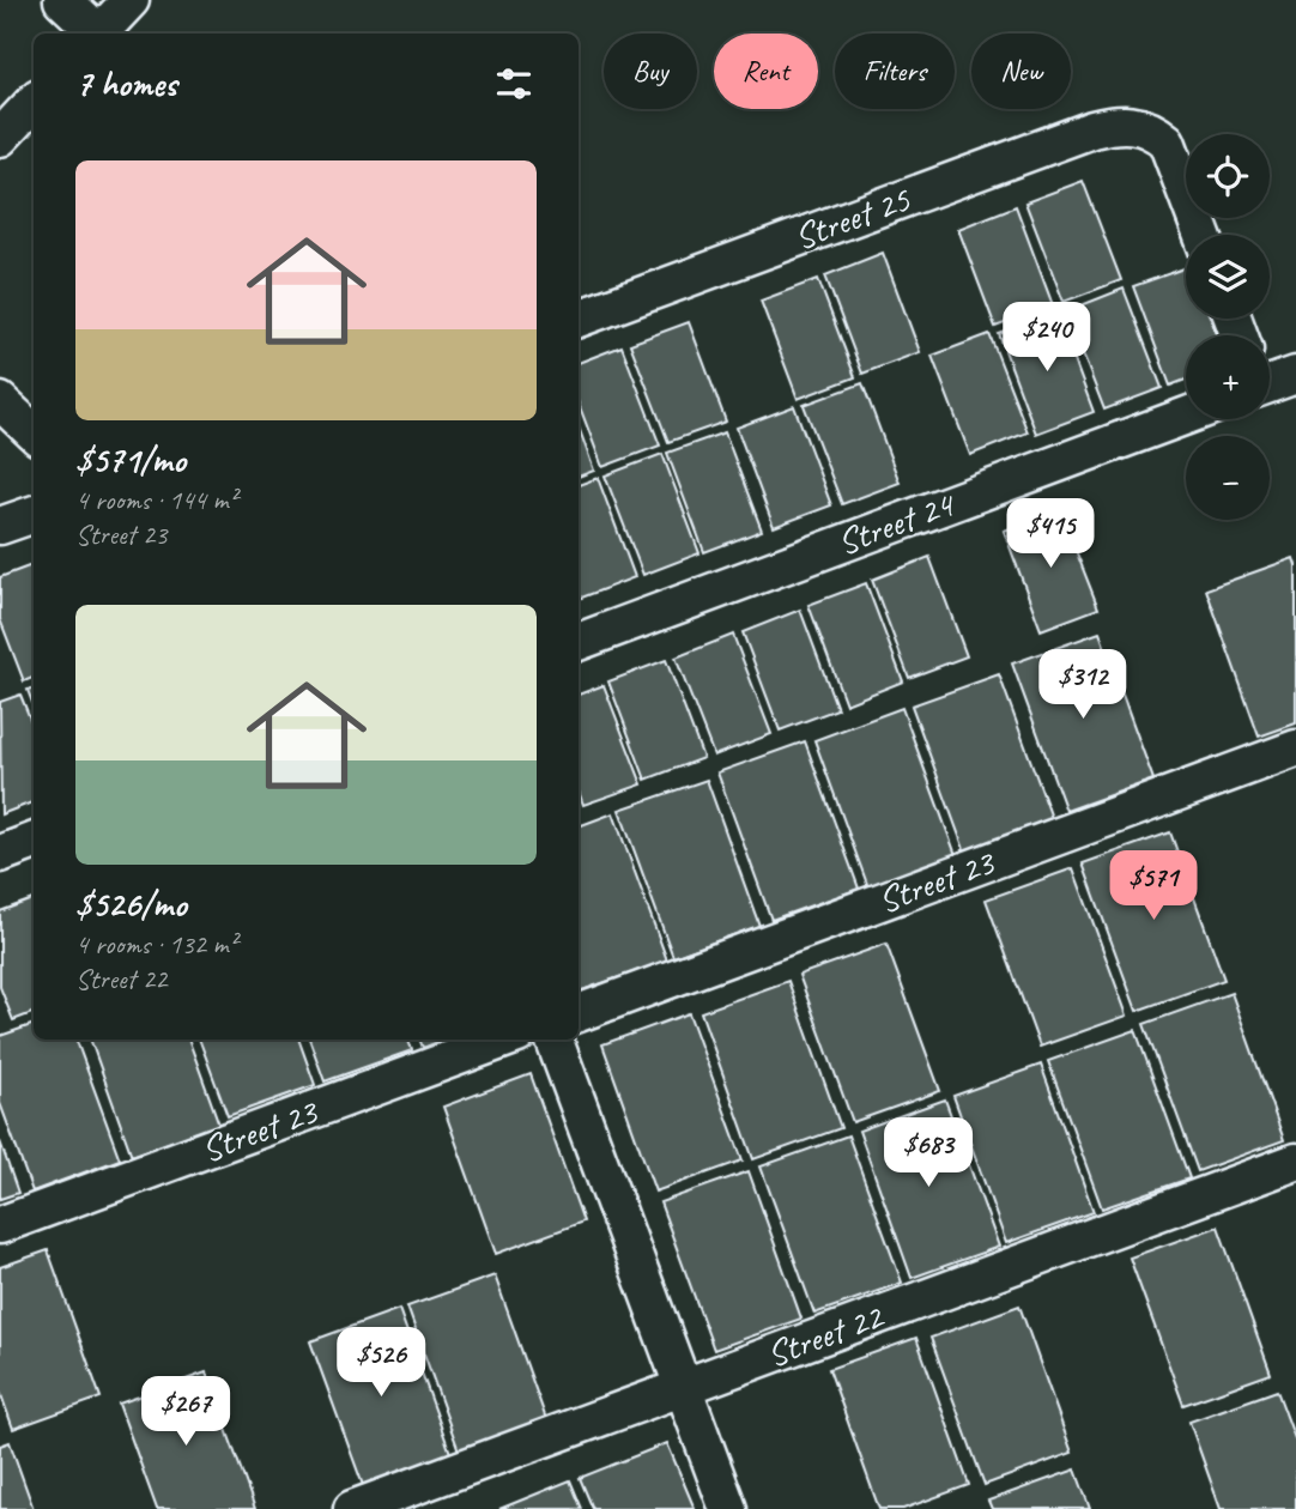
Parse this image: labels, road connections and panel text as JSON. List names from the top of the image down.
{
  "streets": {
    "street": [
      "Street 25",
      "Street 24",
      "Street 23",
      "Street 22"
    ]
  },
  "page": {
    "chip": [
      "Buy",
      "Rent",
      "Filters",
      "New"
    ],
    "heading": "7 homes",
    "map_buttons": ["+", "−"],
    "list": [
      {
        "name": "$571/mo",
        "note": "4 rooms · 144 m² · Street 23"
      },
      {
        "name": "$526/mo",
        "note": "4 rooms · 132 m² · Street 22"
      }
    ],
    "price": [
      "$240",
      "$415",
      "$312",
      "$571",
      "$683",
      "$526",
      "$267"
    ]
  }
}
